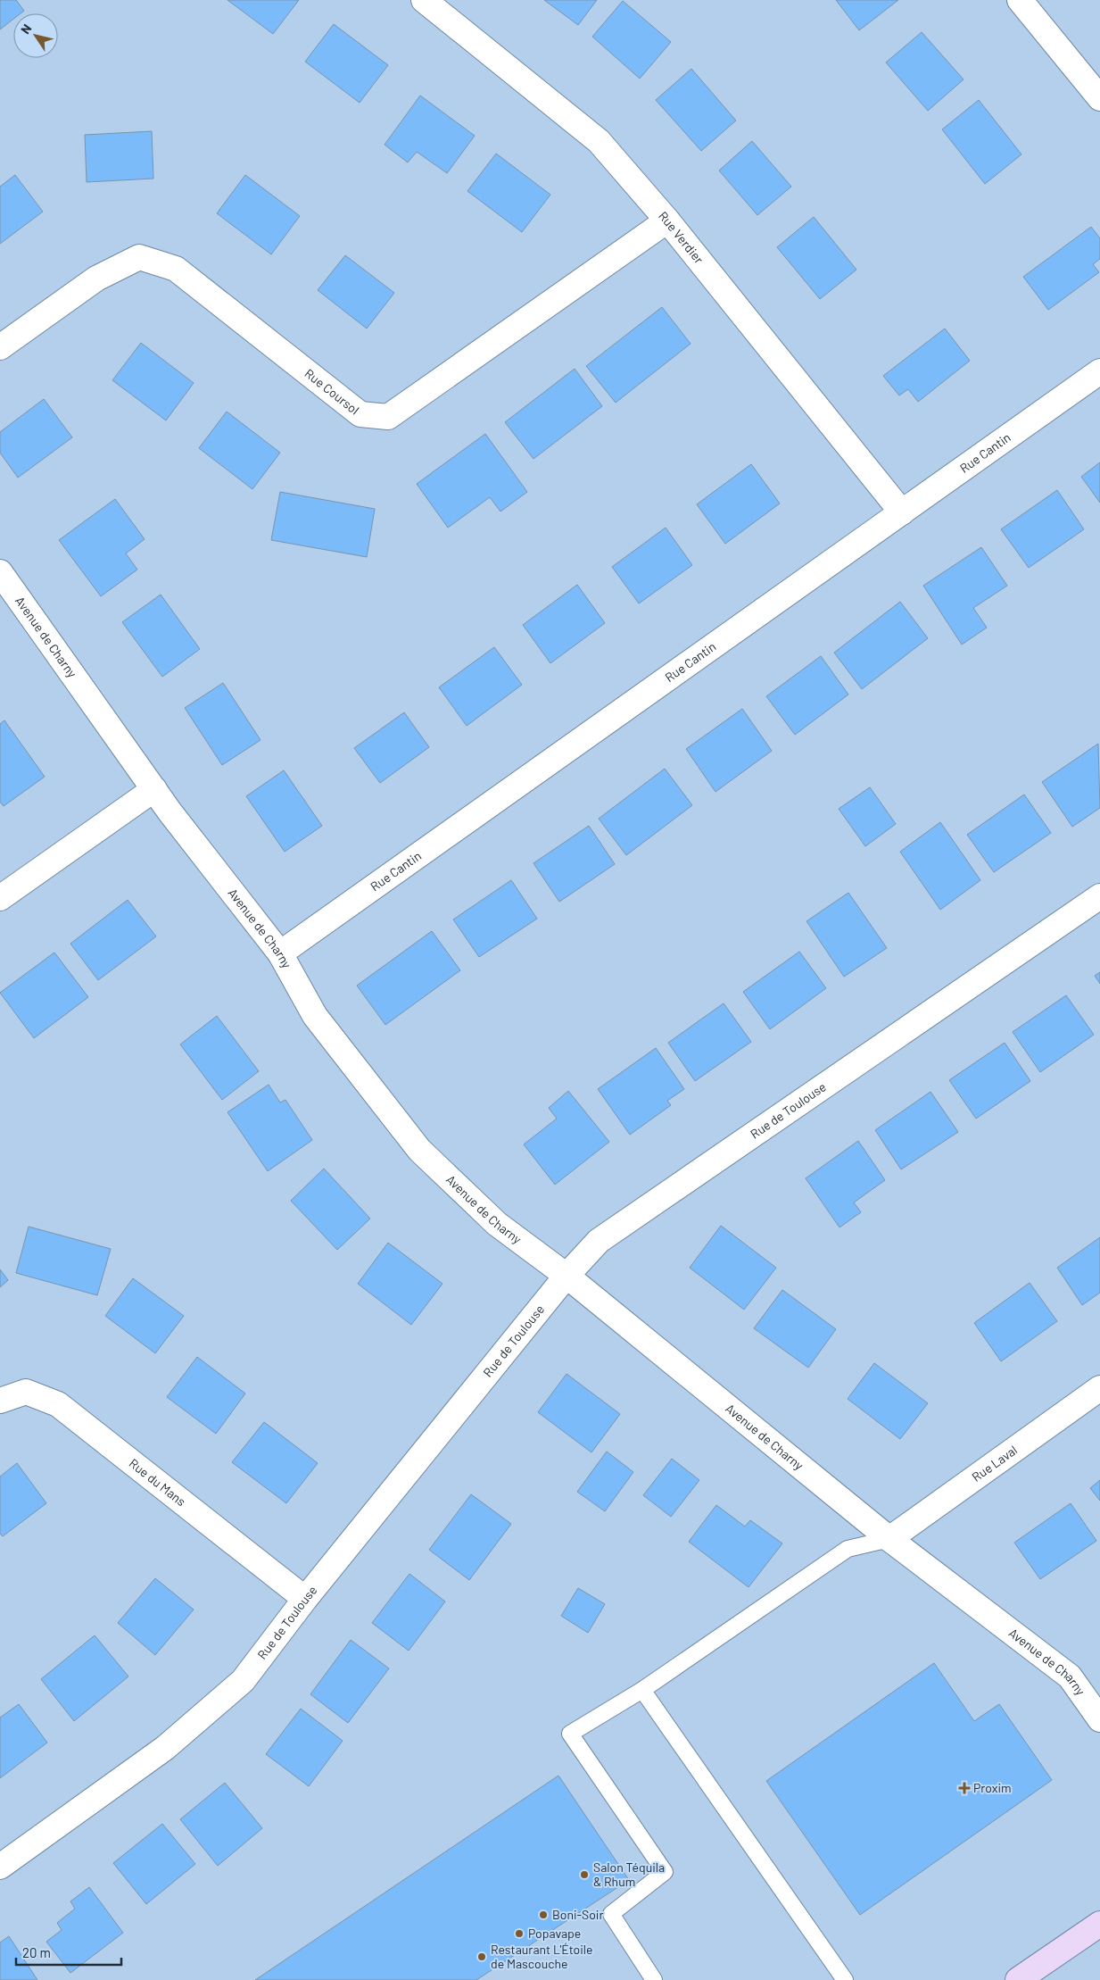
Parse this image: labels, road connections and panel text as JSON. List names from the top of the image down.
{
  "streets": {
    "street": [
      "Rue Verdier",
      "Rue Coursol",
      "Rue Cantin",
      "Avenue de Charny",
      "Rue de Toulouse",
      "Rue Laval",
      "Rue du Mans"
    ]
  },
  "crossings": [
    ["Rue Verdier", "Rue Coursol"],
    ["Rue Verdier", "Rue Cantin"],
    ["Rue Cantin", "Avenue de Charny"],
    ["Avenue de Charny", "Rue de Toulouse"],
    ["Avenue de Charny", "Rue Laval"],
    ["Rue de Toulouse", "Rue du Mans"]
  ],
  "places": {
    "health": ["Proxim"],
    "other": [
      "Salon Téquila & Rhum",
      "Boni-Soir",
      "Popavape",
      "Restaurant L'Étoile de Mascouche"
    ]
  },
  "scale_bar": "20 m",
  "north": "top left"
}
